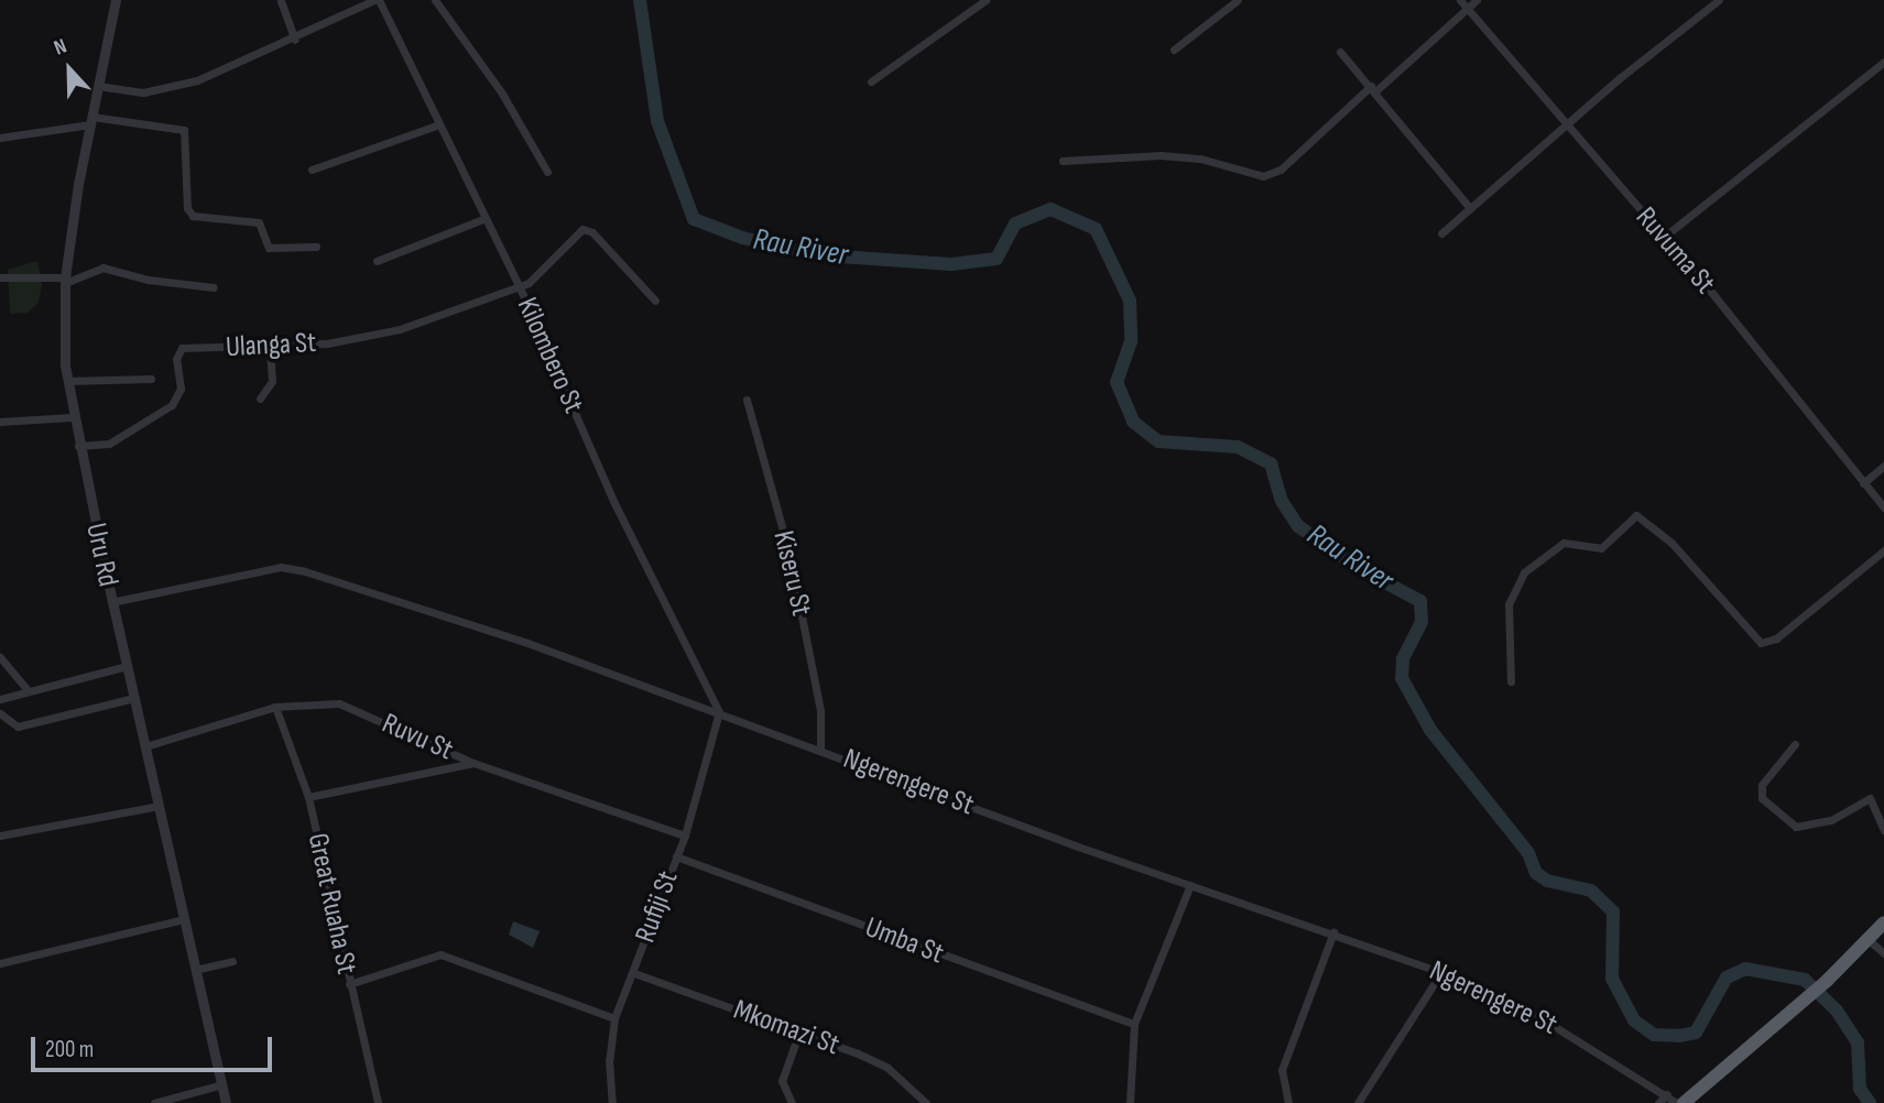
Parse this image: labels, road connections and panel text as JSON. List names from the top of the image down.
{
  "streets": {
    "street": [
      "Ruvuma St",
      "Ulanga St",
      "Kilombero St",
      "Uru Rd",
      "Kiseru St",
      "Ruvu St",
      "Ngerengere St",
      "Great Ruaha St",
      "Rufiji St",
      "Umba St",
      "Mkomazi St"
    ]
  },
  "crossings": [
    ["Ulanga St", "Kilombero St"],
    ["Ulanga St", "Uru Rd"],
    ["Kilombero St", "Ngerengere St"],
    ["Kilombero St", "Rufiji St"],
    ["Uru Rd", "Ruvu St"],
    ["Uru Rd", "Ngerengere St"],
    ["Kiseru St", "Ngerengere St"],
    ["Ruvu St", "Great Ruaha St"],
    ["Ruvu St", "Rufiji St"],
    ["Ngerengere St", "Rufiji St"],
    ["Rufiji St", "Umba St"],
    ["Rufiji St", "Mkomazi St"]
  ],
  "water": ["Rau River"],
  "scale_bar": "200 m",
  "north": "top"
}
